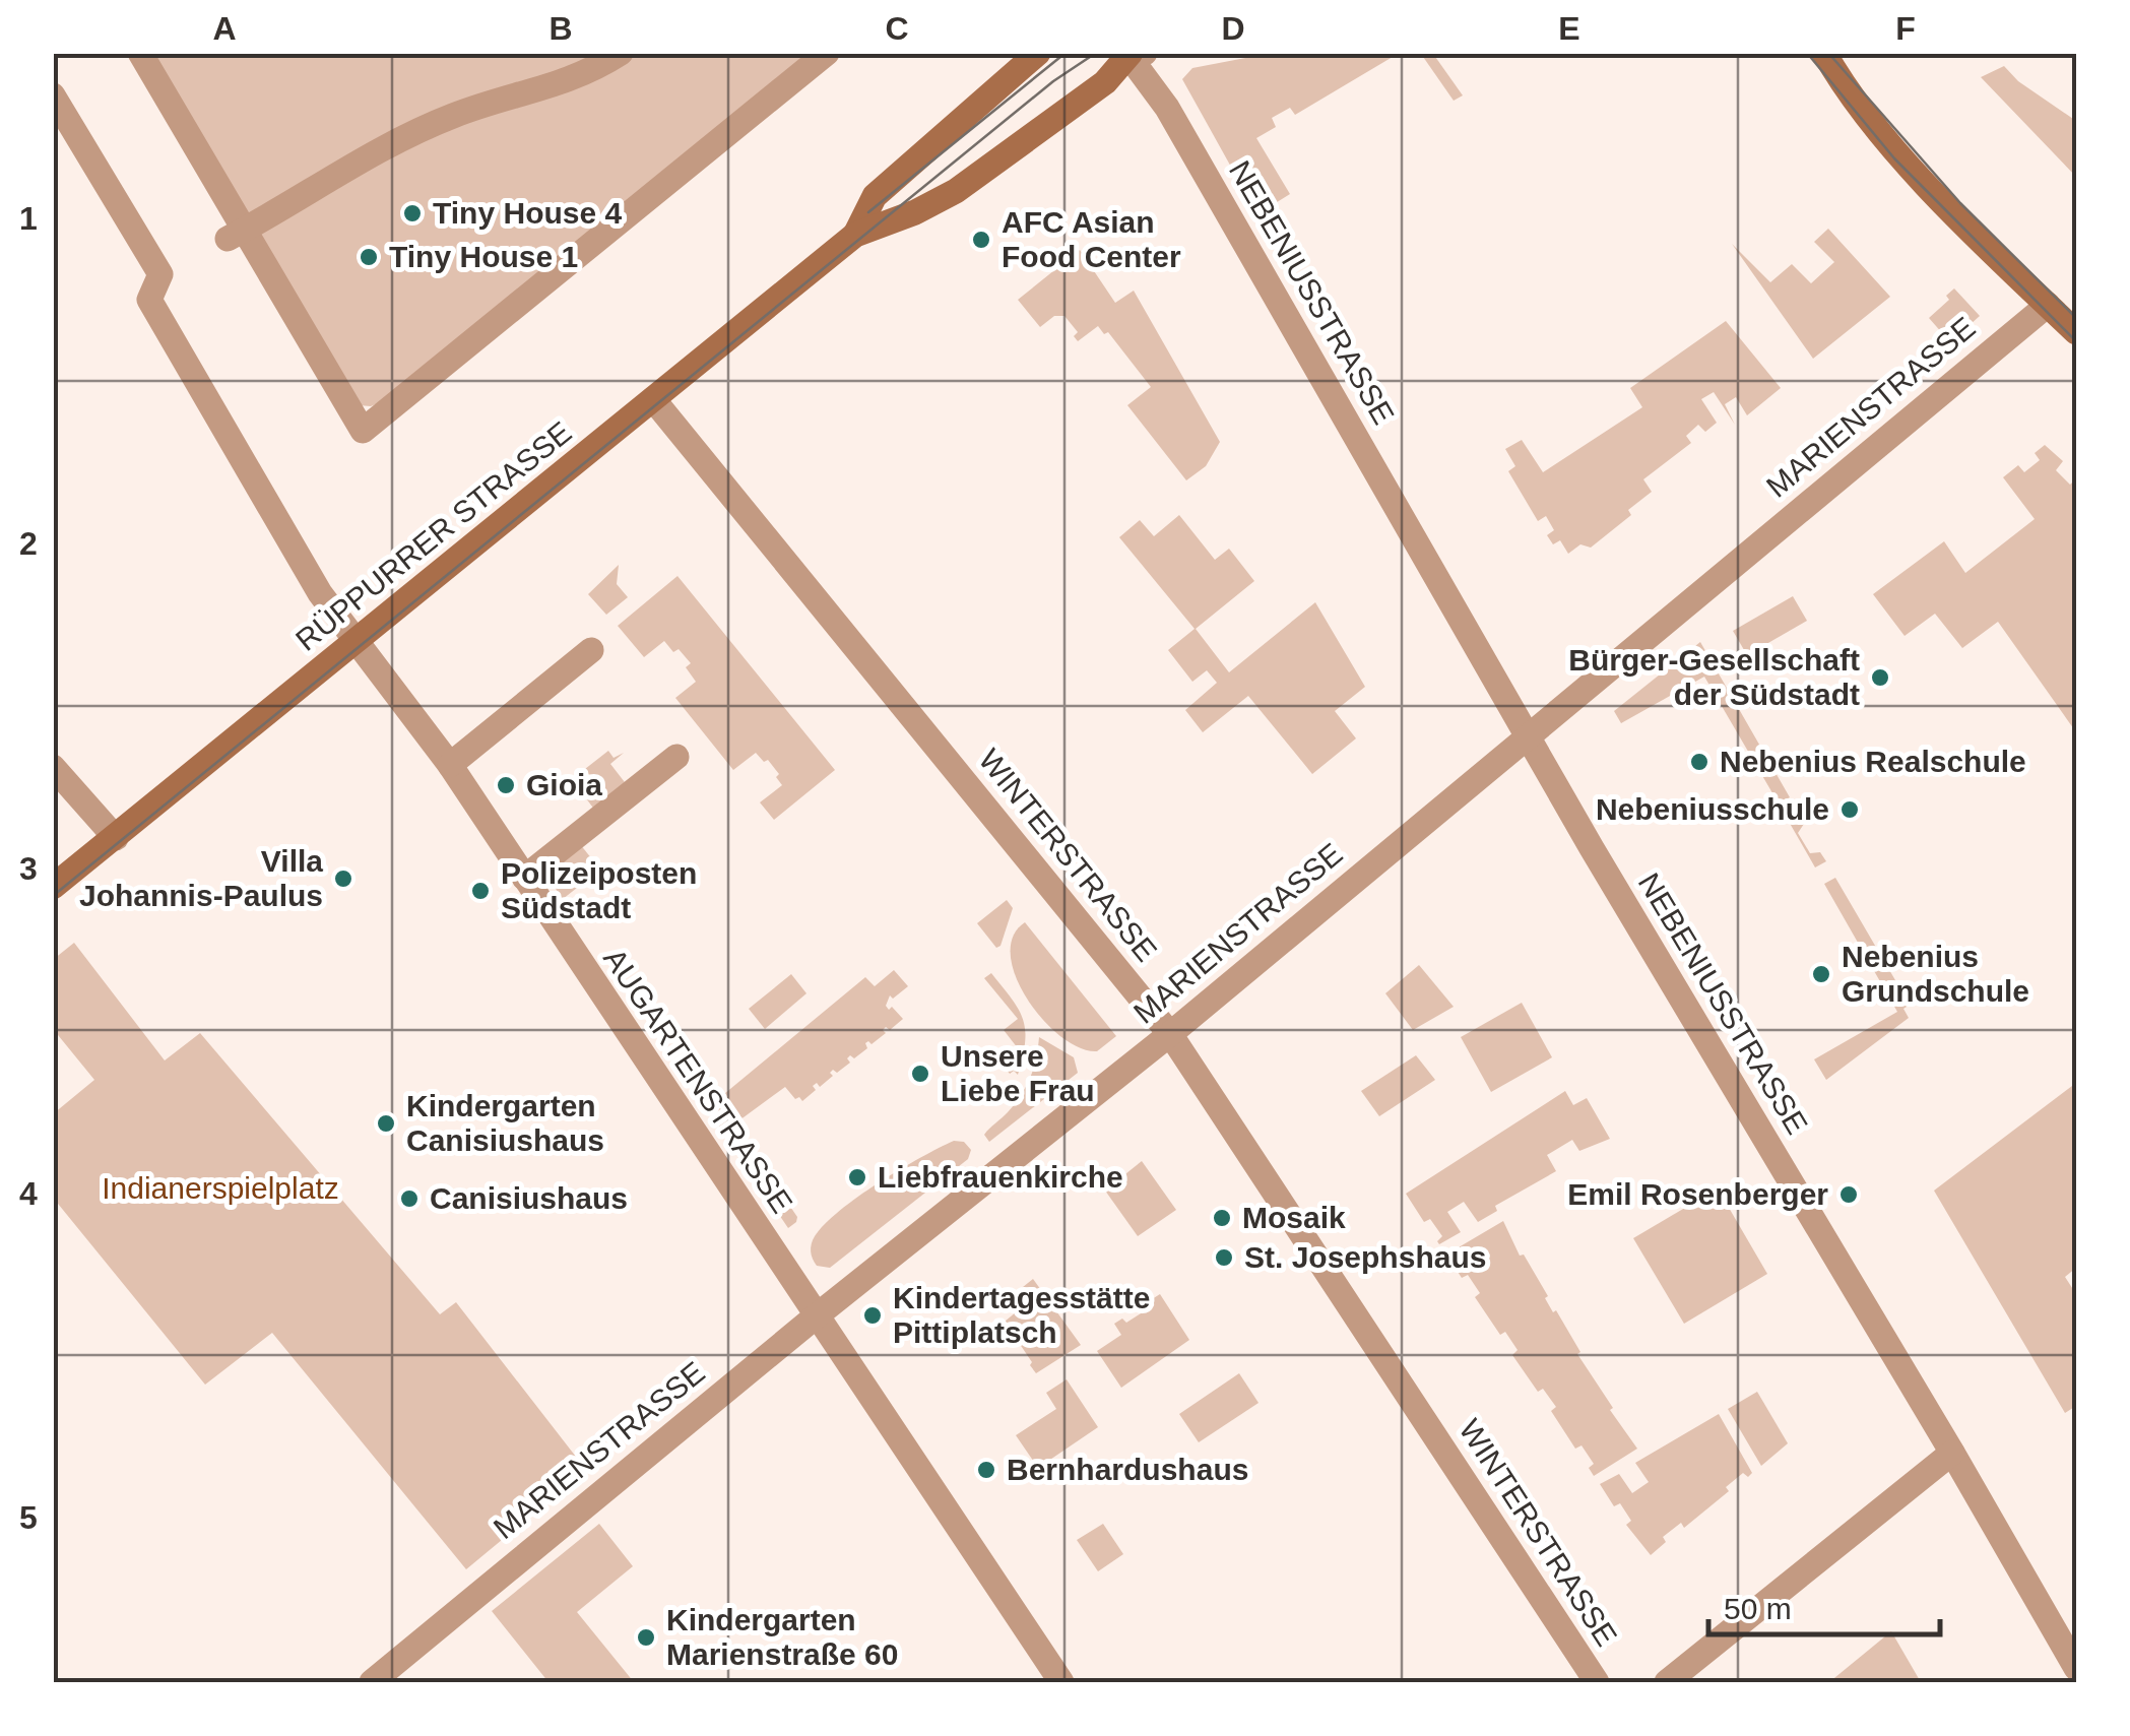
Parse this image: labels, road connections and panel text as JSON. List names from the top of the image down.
{
  "streets": {
    "main road": ["RÜPPURRER STRASSE"],
    "street": [
      "NEBENIUSSTRASSE",
      "MARIENSTRASSE",
      "WINTERSTRASSE",
      "AUGARTENSTRASSE"
    ]
  },
  "crossings": [
    ["NEBENIUSSTRASSE", "MARIENSTRASSE"],
    ["NEBENIUSSTRASSE", "RÜPPURRER STRASSE"],
    ["MARIENSTRASSE", "WINTERSTRASSE"],
    ["MARIENSTRASSE", "AUGARTENSTRASSE"],
    ["RÜPPURRER STRASSE", "WINTERSTRASSE"],
    ["RÜPPURRER STRASSE", "AUGARTENSTRASSE"]
  ],
  "parks": ["Indianerspielplatz"],
  "places": [
    "Tiny House 4",
    "AFC Asian Food Center",
    "Tiny House 1",
    "Bürger-Gesellschaft der Südstadt",
    "Nebenius Realschule",
    "Gioia",
    "Nebeniusschule",
    "Villa Johannis-Paulus",
    "Polizeiposten Südstadt",
    "Nebenius Grundschule",
    "Unsere Liebe Frau",
    "Kindergarten Canisiushaus",
    "Liebfrauenkirche",
    "Emil Rosenberger",
    "Canisiushaus",
    "Mosaik",
    "St. Josephshaus",
    "Kindertagesstätte Pittiplatsch",
    "Bernhardushaus",
    "Kindergarten Marienstraße 60"
  ],
  "scale_bar": "50 m",
  "grid": {
    "columns": [
      "A",
      "B",
      "C",
      "D",
      "E",
      "F"
    ],
    "rows": [
      "1",
      "2",
      "3",
      "4",
      "5"
    ]
  }
}
